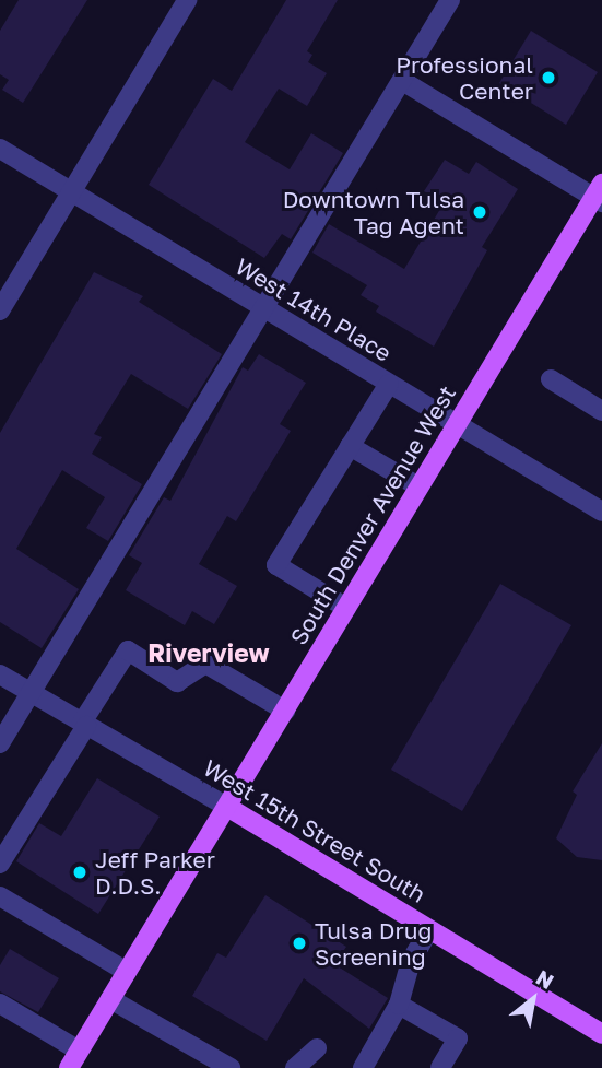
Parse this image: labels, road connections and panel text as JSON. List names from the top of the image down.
{
  "streets": {
    "main road": ["South Denver Avenue West", "West 15th Street South"],
    "street": ["West 14th Place"]
  },
  "crossings": [
    ["West 14th Place", "South Denver Avenue West"],
    ["South Denver Avenue West", "West 15th Street South"]
  ],
  "districts": ["Riverview"],
  "places": [
    "Professional Center",
    "Downtown Tulsa Tag Agent",
    "Jeff Parker D.D.S.",
    "Tulsa Drug Screening"
  ],
  "north": "top right"
}
